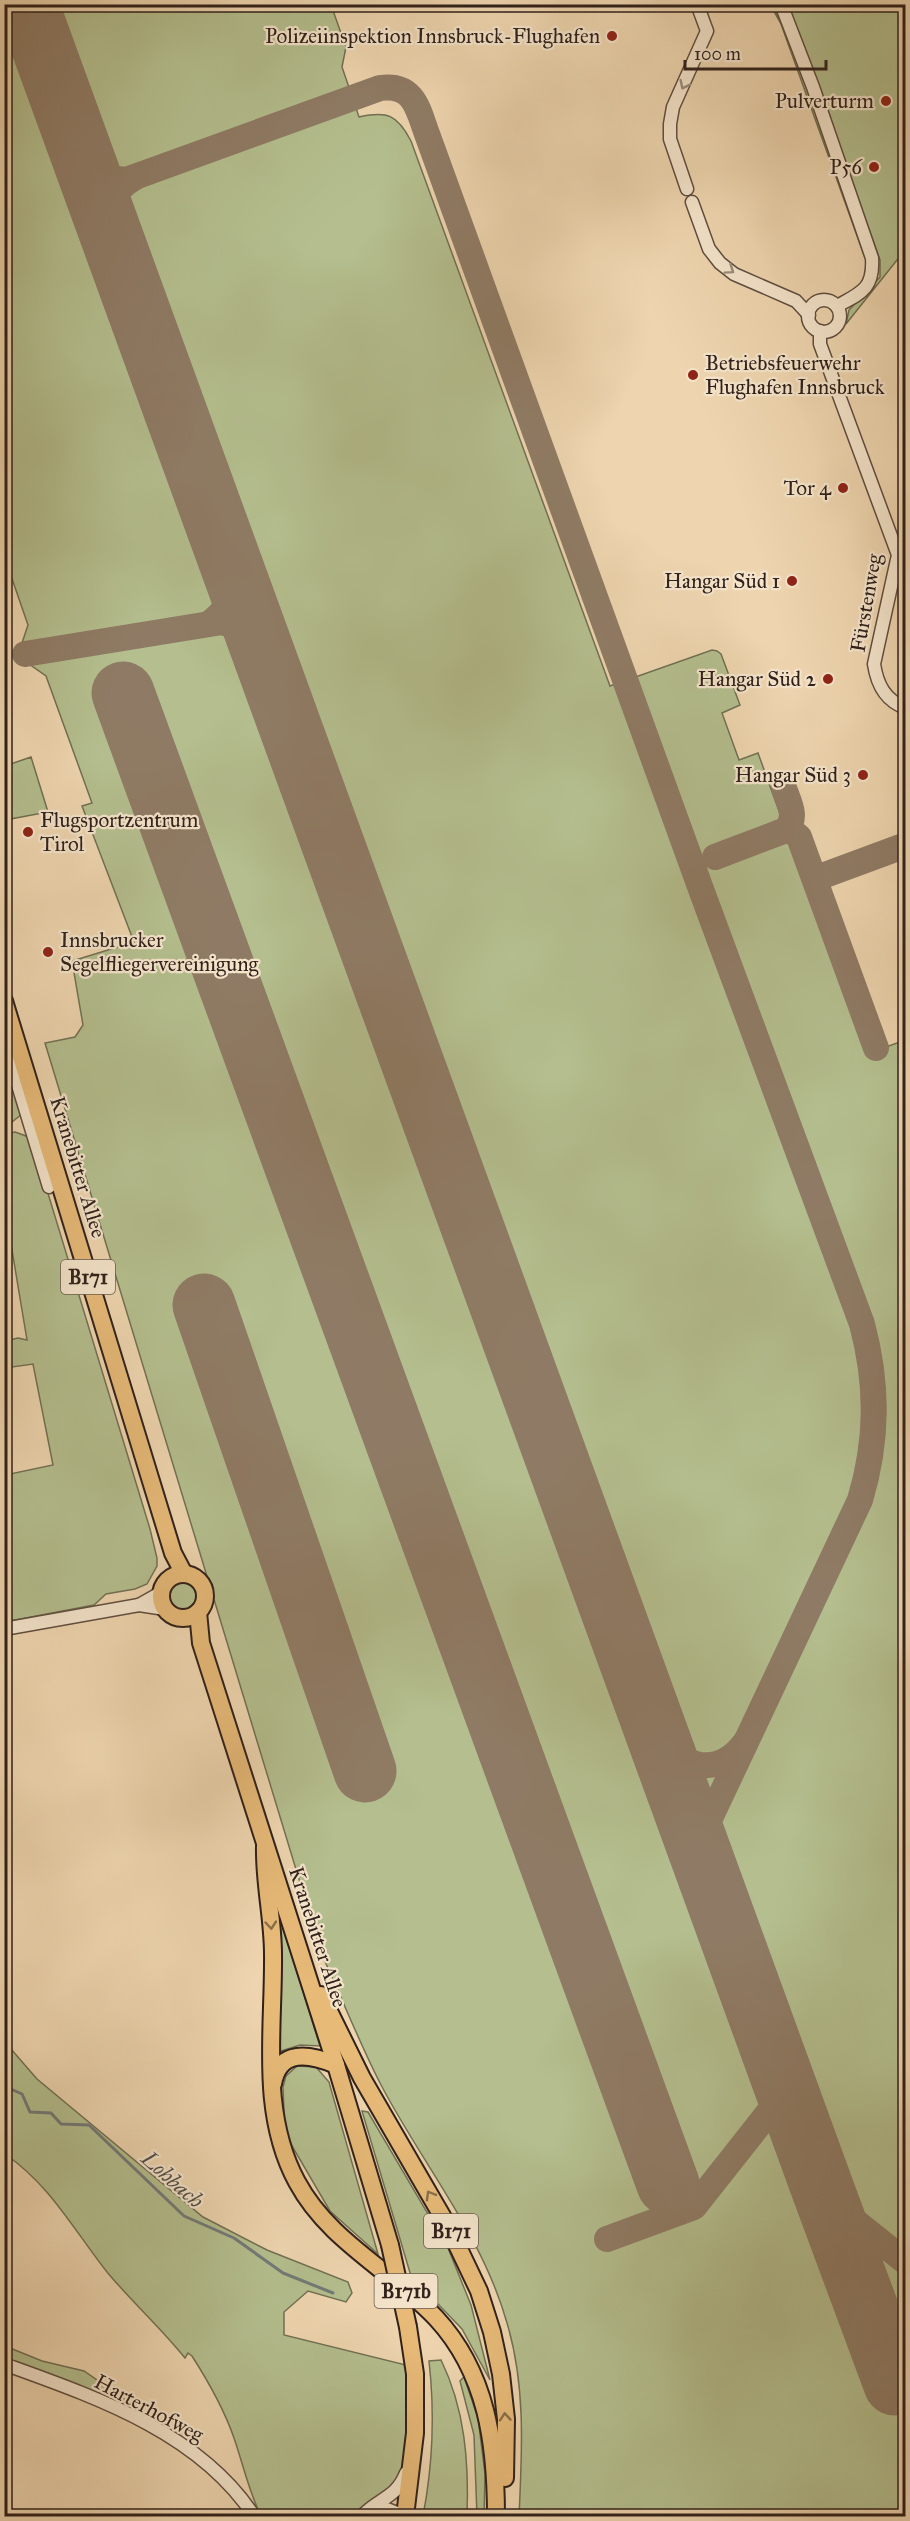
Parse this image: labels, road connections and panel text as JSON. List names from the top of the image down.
{
  "streets": {
    "main road": ["Kranebitter Allee", "B171", "B171b"],
    "street": ["Fürstenweg", "Harterhofweg"]
  },
  "crossings": [
    ["Kranebitter Allee", "B171"],
    ["Kranebitter Allee", "B171b"],
    ["B171", "B171b"]
  ],
  "water": ["Lohbach"],
  "places": [
    "Polizeiinspektion Innsbruck-Flughafen",
    "Pulverturm",
    "P56",
    "Betriebsfeuerwehr Flughafen Innsbruck",
    "Tor 4",
    "Hangar Süd 1",
    "Hangar Süd 2",
    "Hangar Süd 3",
    "Flugsportzentrum Tirol",
    "Innsbrucker Segelfliegervereinigung"
  ],
  "scale_bar": "100 m"
}
